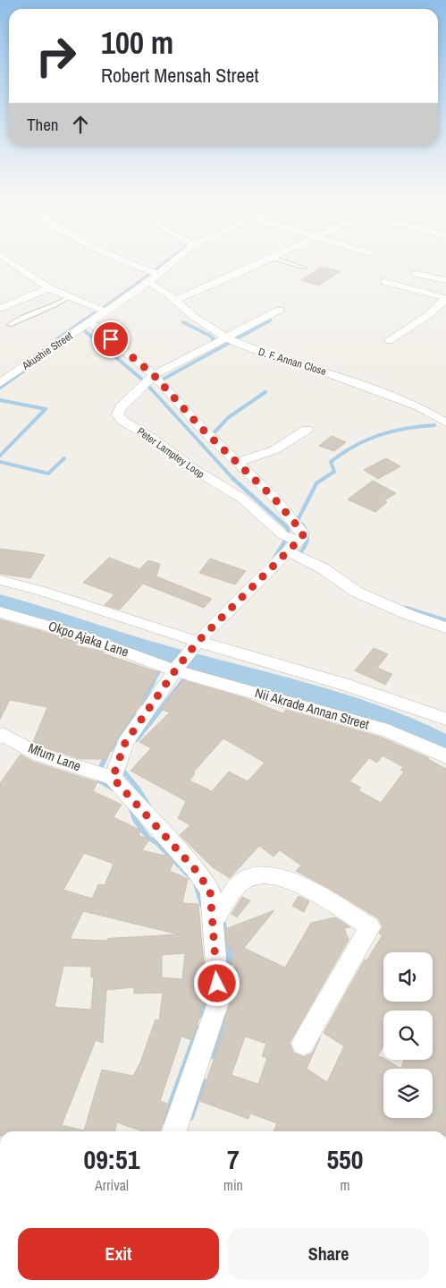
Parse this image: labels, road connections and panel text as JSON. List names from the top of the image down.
{
  "streets": {
    "street": [
      "Akushie Street",
      "D. F. Annan Close",
      "Peter Lamptey Loop",
      "Okpo Ajaka Lane",
      "Nii Akrade Annan Street",
      "Mfum Lane"
    ]
  },
  "crossings": [
    ["Akushie Street", "D. F. Annan Close"],
    ["D. F. Annan Close", "Peter Lamptey Loop"],
    ["Okpo Ajaka Lane", "Nii Akrade Annan Street"]
  ],
  "page": {
    "turn": ["100 m", "Robert Mensah Street"],
    "then": "Then",
    "eta": [
      "09:51",
      "Arrival",
      "7",
      "min",
      "550",
      "m"
    ],
    "buttons": ["Exit", "Share"]
  }
}
